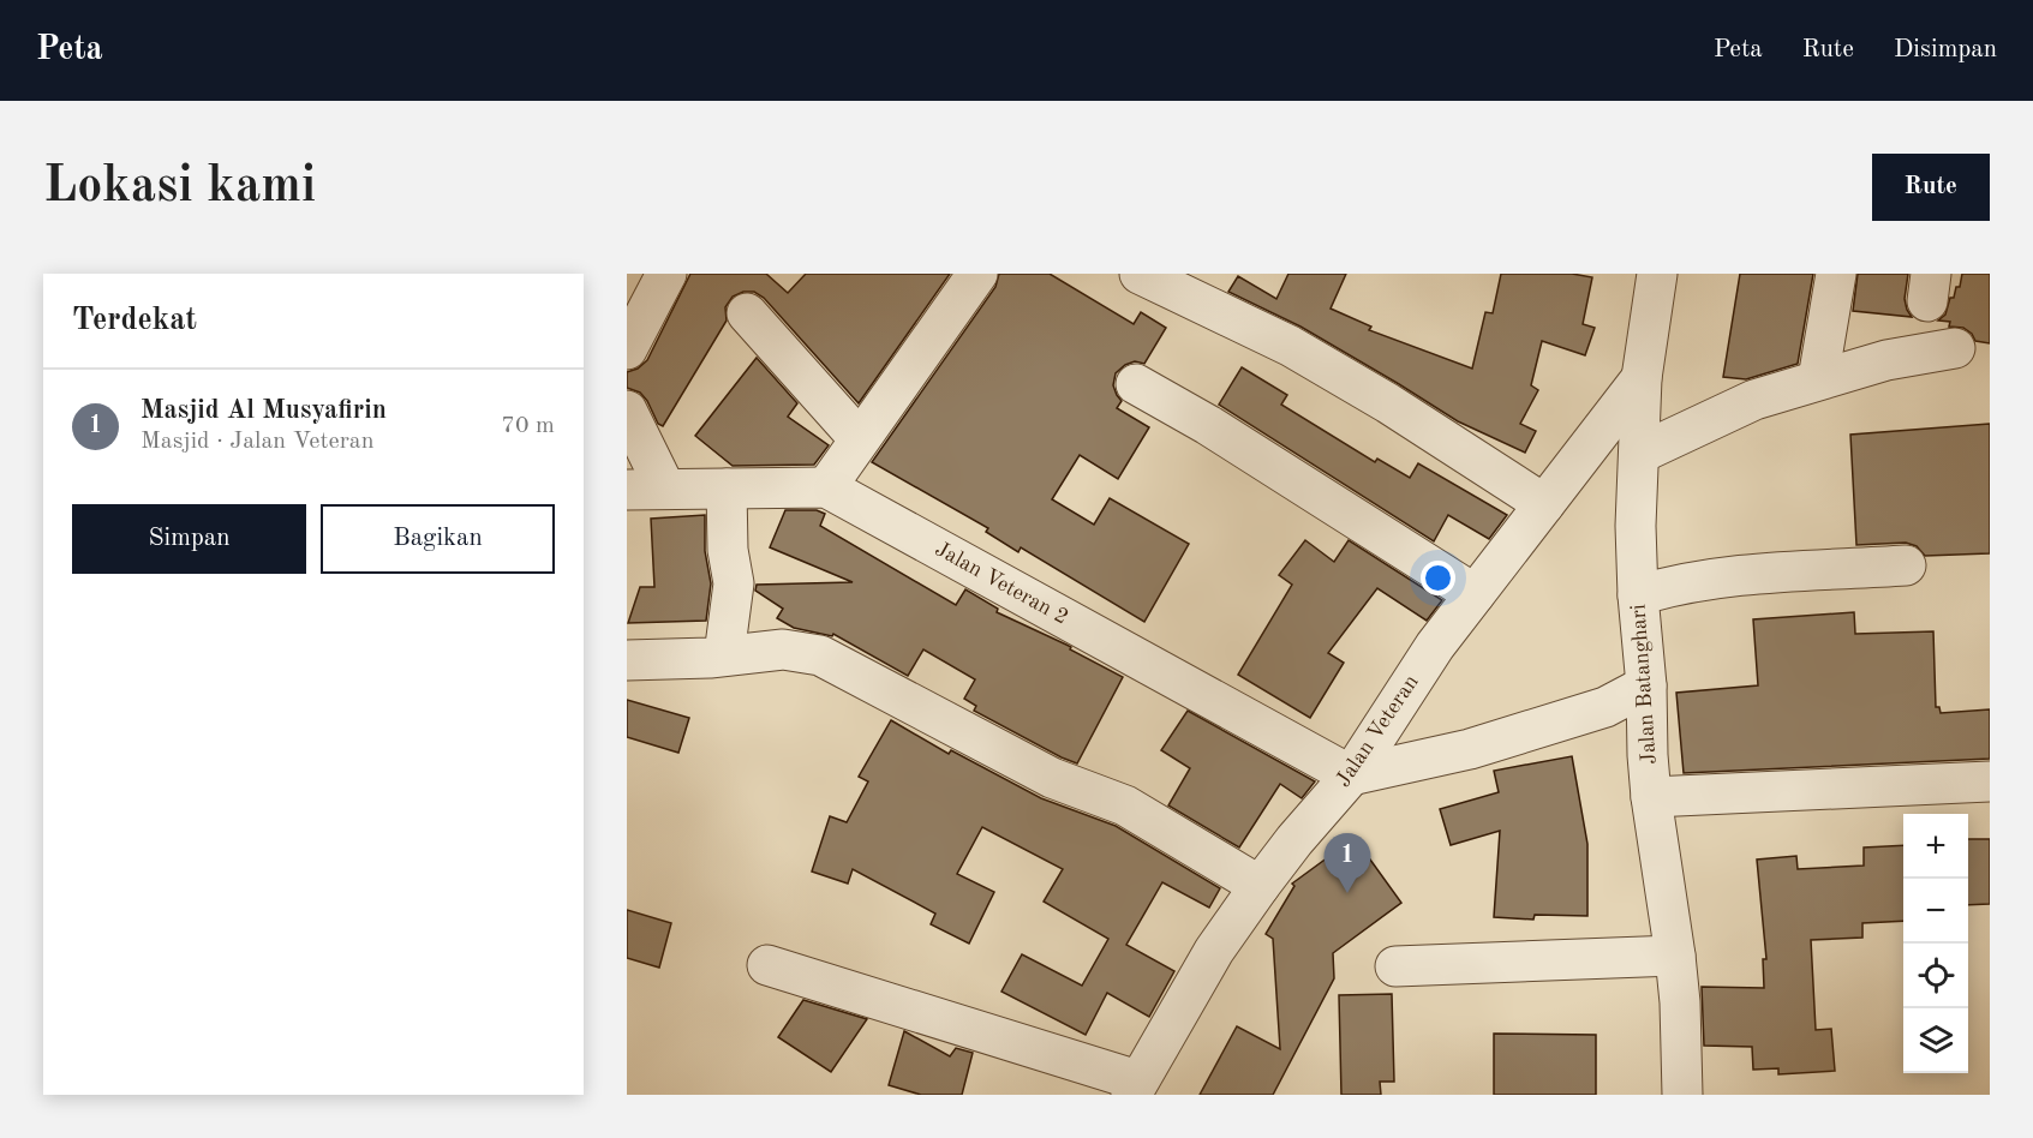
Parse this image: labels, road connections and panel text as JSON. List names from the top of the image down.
{
  "streets": {
    "street": ["Jalan Veteran 2", "Jalan Batanghari", "Jalan Veteran"]
  },
  "crossings": [
    ["Jalan Veteran 2", "Jalan Veteran"],
    ["Jalan Batanghari", "Jalan Veteran"]
  ],
  "page": {
    "header": "Peta",
    "nav": ["Peta", "Rute", "Disimpan"],
    "buttons": [
      "Rute",
      ["Simpan", "Bagikan"]
    ],
    "title": "Lokasi kami",
    "heading": "Terdekat",
    "list": [
      {
        "mark": "1",
        "name": "Masjid Al Musyafirin",
        "note": "Masjid · Jalan Veteran",
        "value": "70 m"
      }
    ],
    "map_buttons": ["+", "−"],
    "pins": "1"
  }
}
